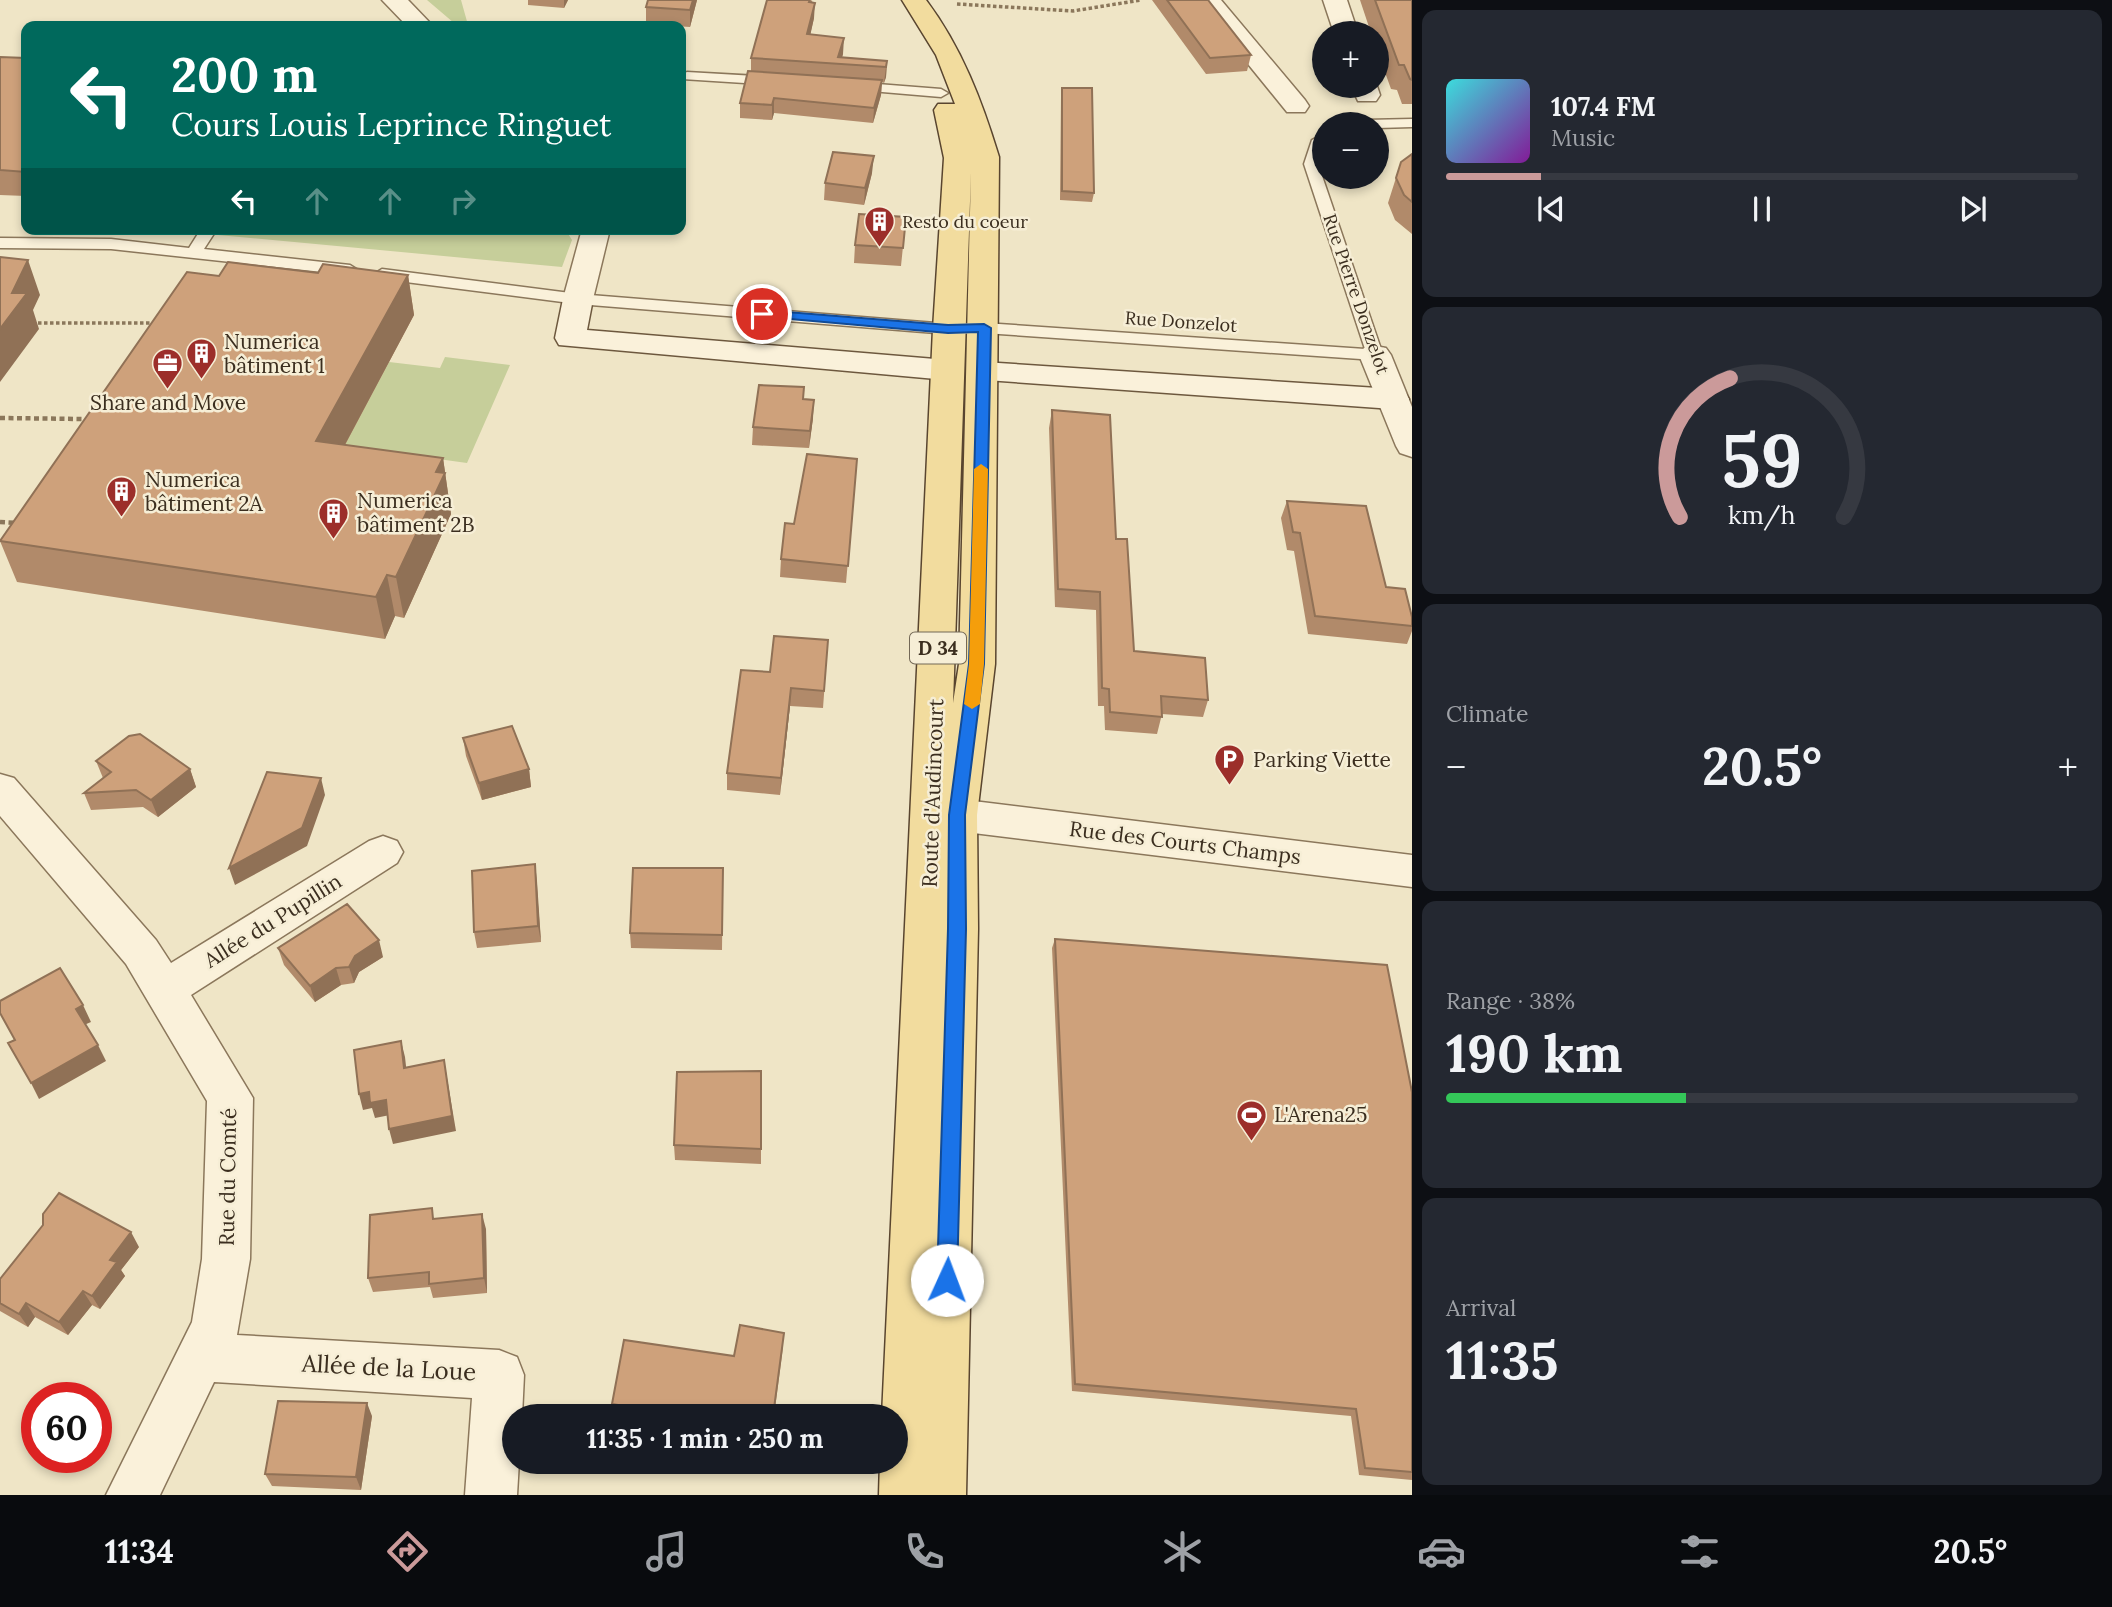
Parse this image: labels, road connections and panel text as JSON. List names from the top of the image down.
{
  "streets": {
    "main road": ["D 34", "Route d'Audincourt"],
    "street": [
      "Rue Pierre Donzelot",
      "Rue des Courts Champs",
      "Allée du Pupillin",
      "Rue du Comté",
      "Allée de la Loue"
    ],
    "lane": ["Rue Donzelot"]
  },
  "crossings": [
    ["Rue Pierre Donzelot", "Rue Donzelot"],
    ["Rue Donzelot", "Route d'Audincourt"],
    ["Route d'Audincourt", "Rue des Courts Champs"],
    ["Allée du Pupillin", "Rue du Comté"],
    ["Rue du Comté", "Allée de la Loue"]
  ],
  "places": {
    "building": [
      "Resto du coeur",
      "Numerica bâtiment 1",
      "Numerica bâtiment 2A",
      "Numerica bâtiment 2B"
    ],
    "office": ["Share and Move"],
    "parking": ["Parking Viette"],
    "sports": ["L'Arena25"]
  },
  "page": {
    "map_buttons": ["+", "−"],
    "turn": ["200 m", "Cours Louis Leprince Ringuet"],
    "song": ["107.4 FM", "Music"],
    "tile": [
      "Climate",
      ["Range · 38%", "190 km"],
      ["Arrival", "11:35"]
    ],
    "heat": ["−", "20.5°", "+"],
    "limit": "60",
    "trip": "11:35 · 1 min · 250 m",
    "tabs": ["11:34", "20.5°"],
    "gauge": ["59", "km/h"]
  }
}
